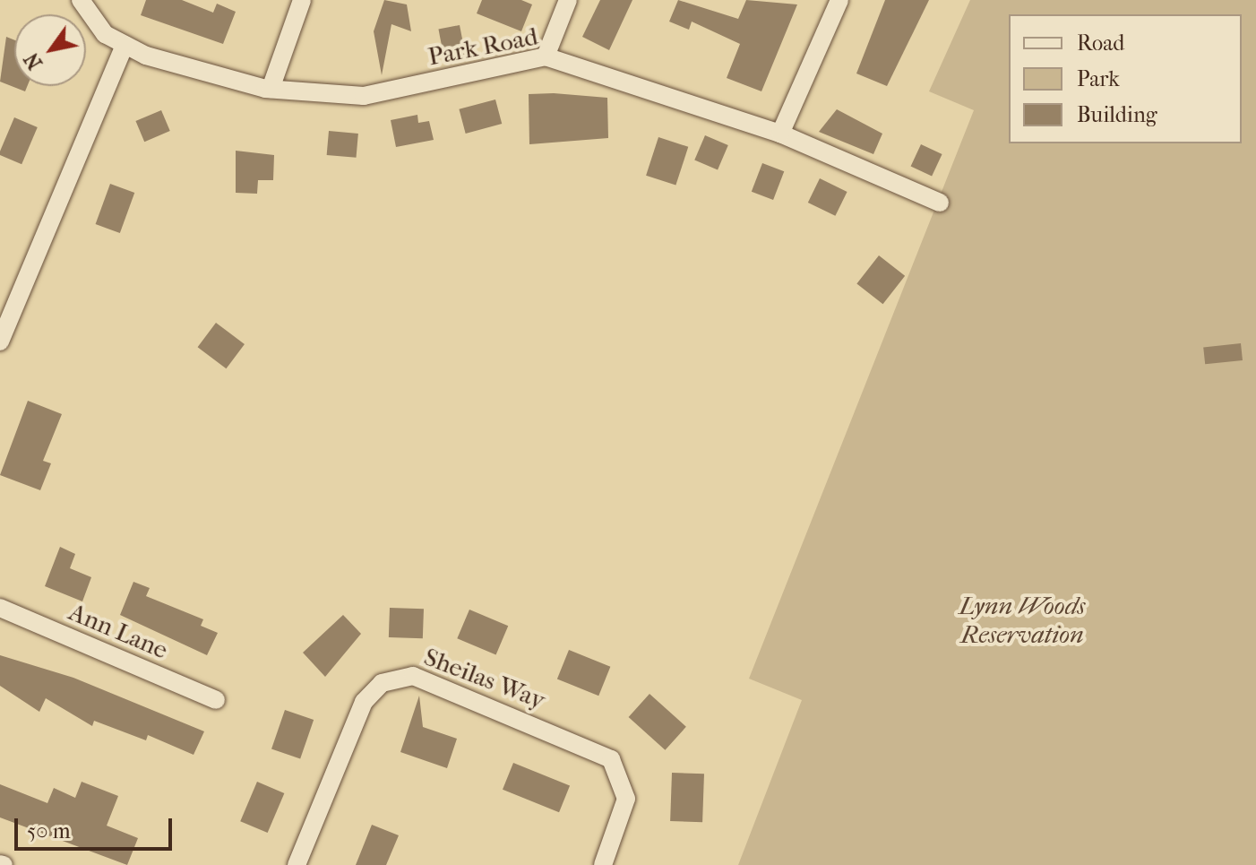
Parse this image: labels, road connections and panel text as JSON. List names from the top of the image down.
{
  "streets": {
    "street": ["Park Road", "Ann Lane", "Sheilas Way"]
  },
  "parks": ["Lynn Woods Reservation"],
  "legend": ["Road", "Park", "Building"],
  "scale_bar": "50 m",
  "north": "bottom left"
}
